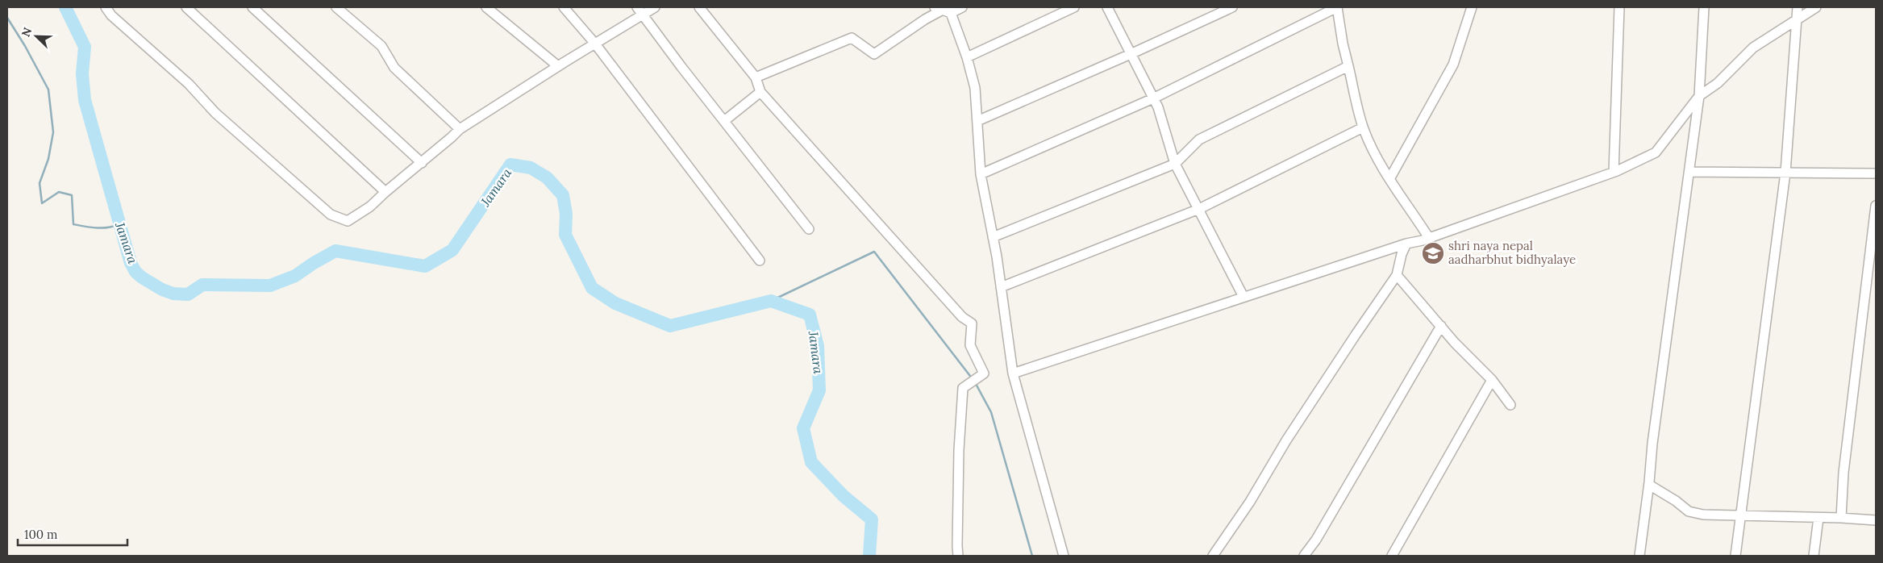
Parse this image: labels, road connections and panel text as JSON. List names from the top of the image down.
{
  "water": ["Jamara"],
  "places": {
    "school or university": ["shri naya nepal aadharbhut bidhyalaye"]
  },
  "scale_bar": "100 m",
  "north": "top left"
}
